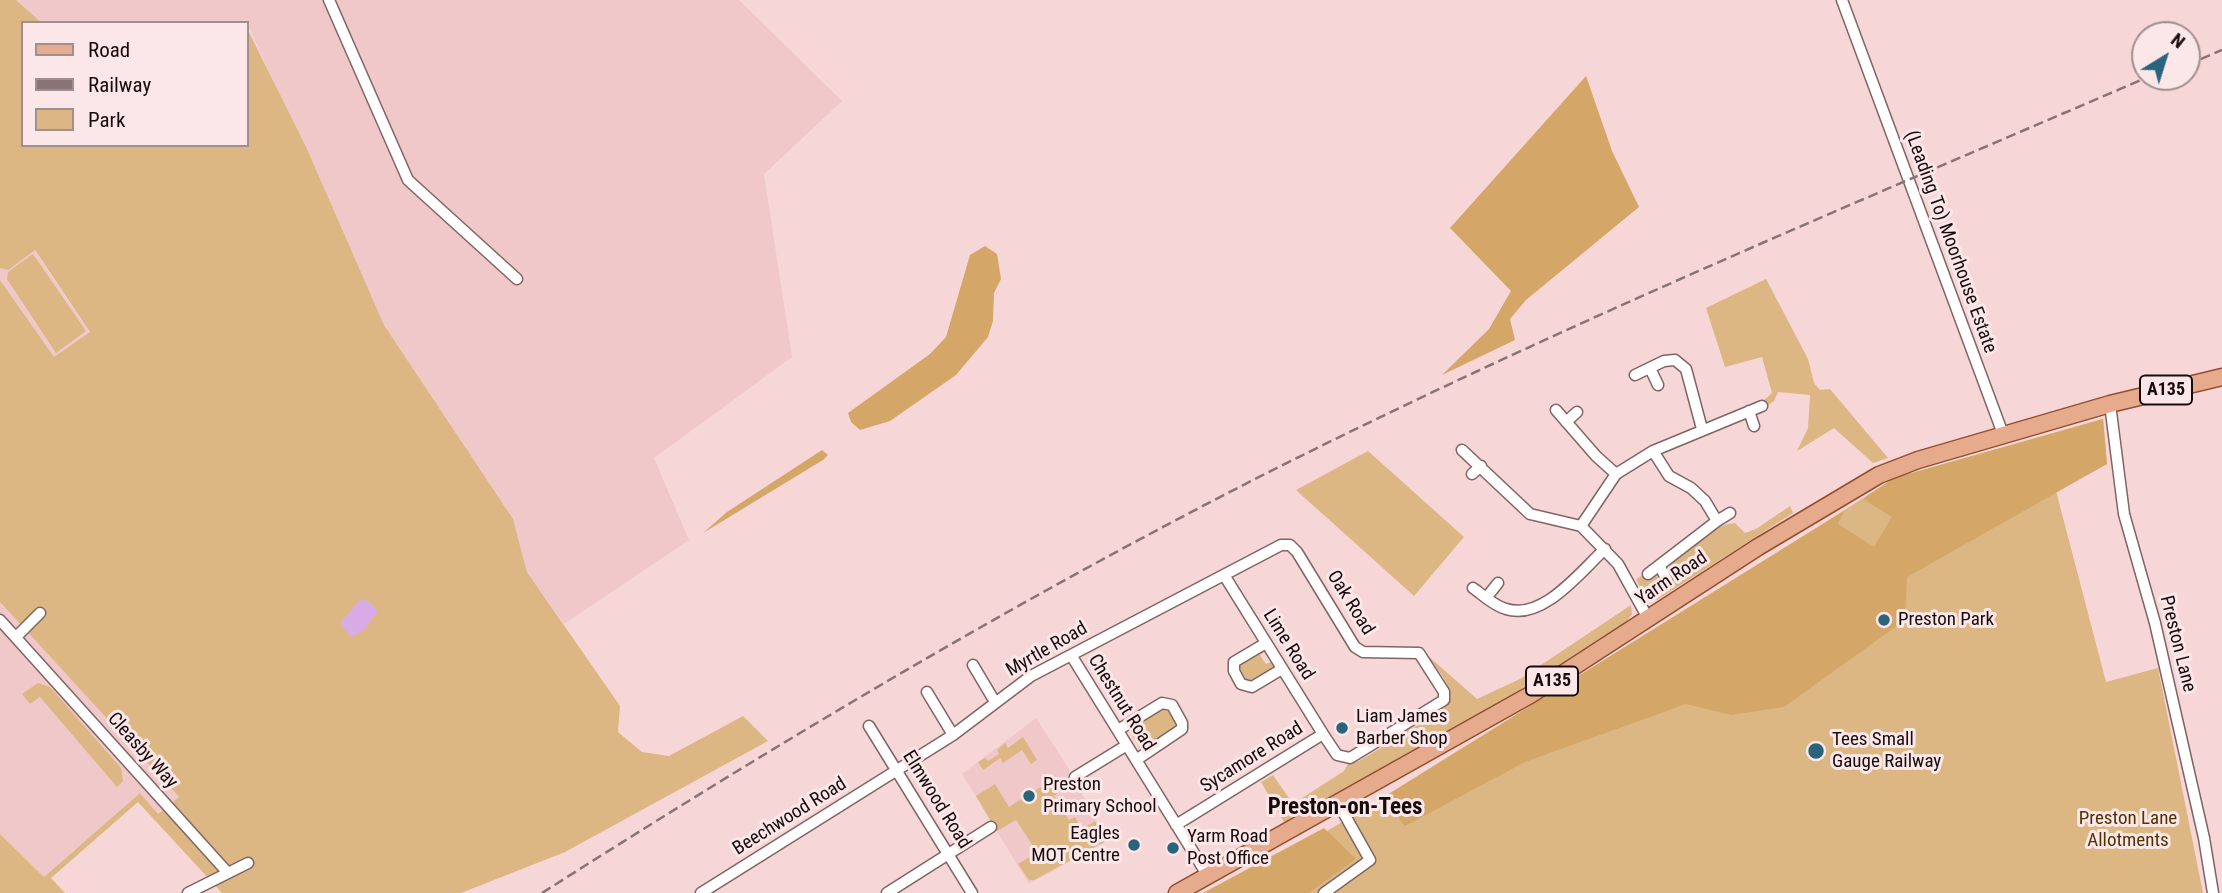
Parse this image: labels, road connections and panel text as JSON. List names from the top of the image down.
{
  "streets": {
    "main road": ["A135", "Yarm Road"],
    "street": [
      "(Leading To) Moorhouse Estate",
      "Oak Road",
      "Preston Lane",
      "Lime Road",
      "Myrtle Road",
      "Chestnut Road",
      "Cleasby Way",
      "Sycamore Road",
      "Elmwood Road",
      "Beechwood Road"
    ]
  },
  "crossings": [
    ["(Leading To) Moorhouse Estate", "Yarm Road"],
    ["Yarm Road", "Preston Lane"],
    ["Yarm Road", "Chestnut Road"],
    ["Oak Road", "Lime Road"],
    ["Oak Road", "Myrtle Road"],
    ["Oak Road", "Sycamore Road"],
    ["Lime Road", "Myrtle Road"],
    ["Lime Road", "Sycamore Road"],
    ["Myrtle Road", "Chestnut Road"],
    ["Myrtle Road", "Elmwood Road"],
    ["Myrtle Road", "Beechwood Road"],
    ["Chestnut Road", "Sycamore Road"],
    ["Elmwood Road", "Beechwood Road"]
  ],
  "districts": ["Preston-on-Tees"],
  "parks": ["Preston Lane Allotments"],
  "places": [
    "Preston Park",
    "Liam James Barber Shop",
    "Tees Small Gauge Railway",
    "Preston Primary School",
    "Eagles MOT Centre",
    "Yarm Road Post Office"
  ],
  "legend": ["Road", "Railway", "Park"],
  "north": "top right"
}
